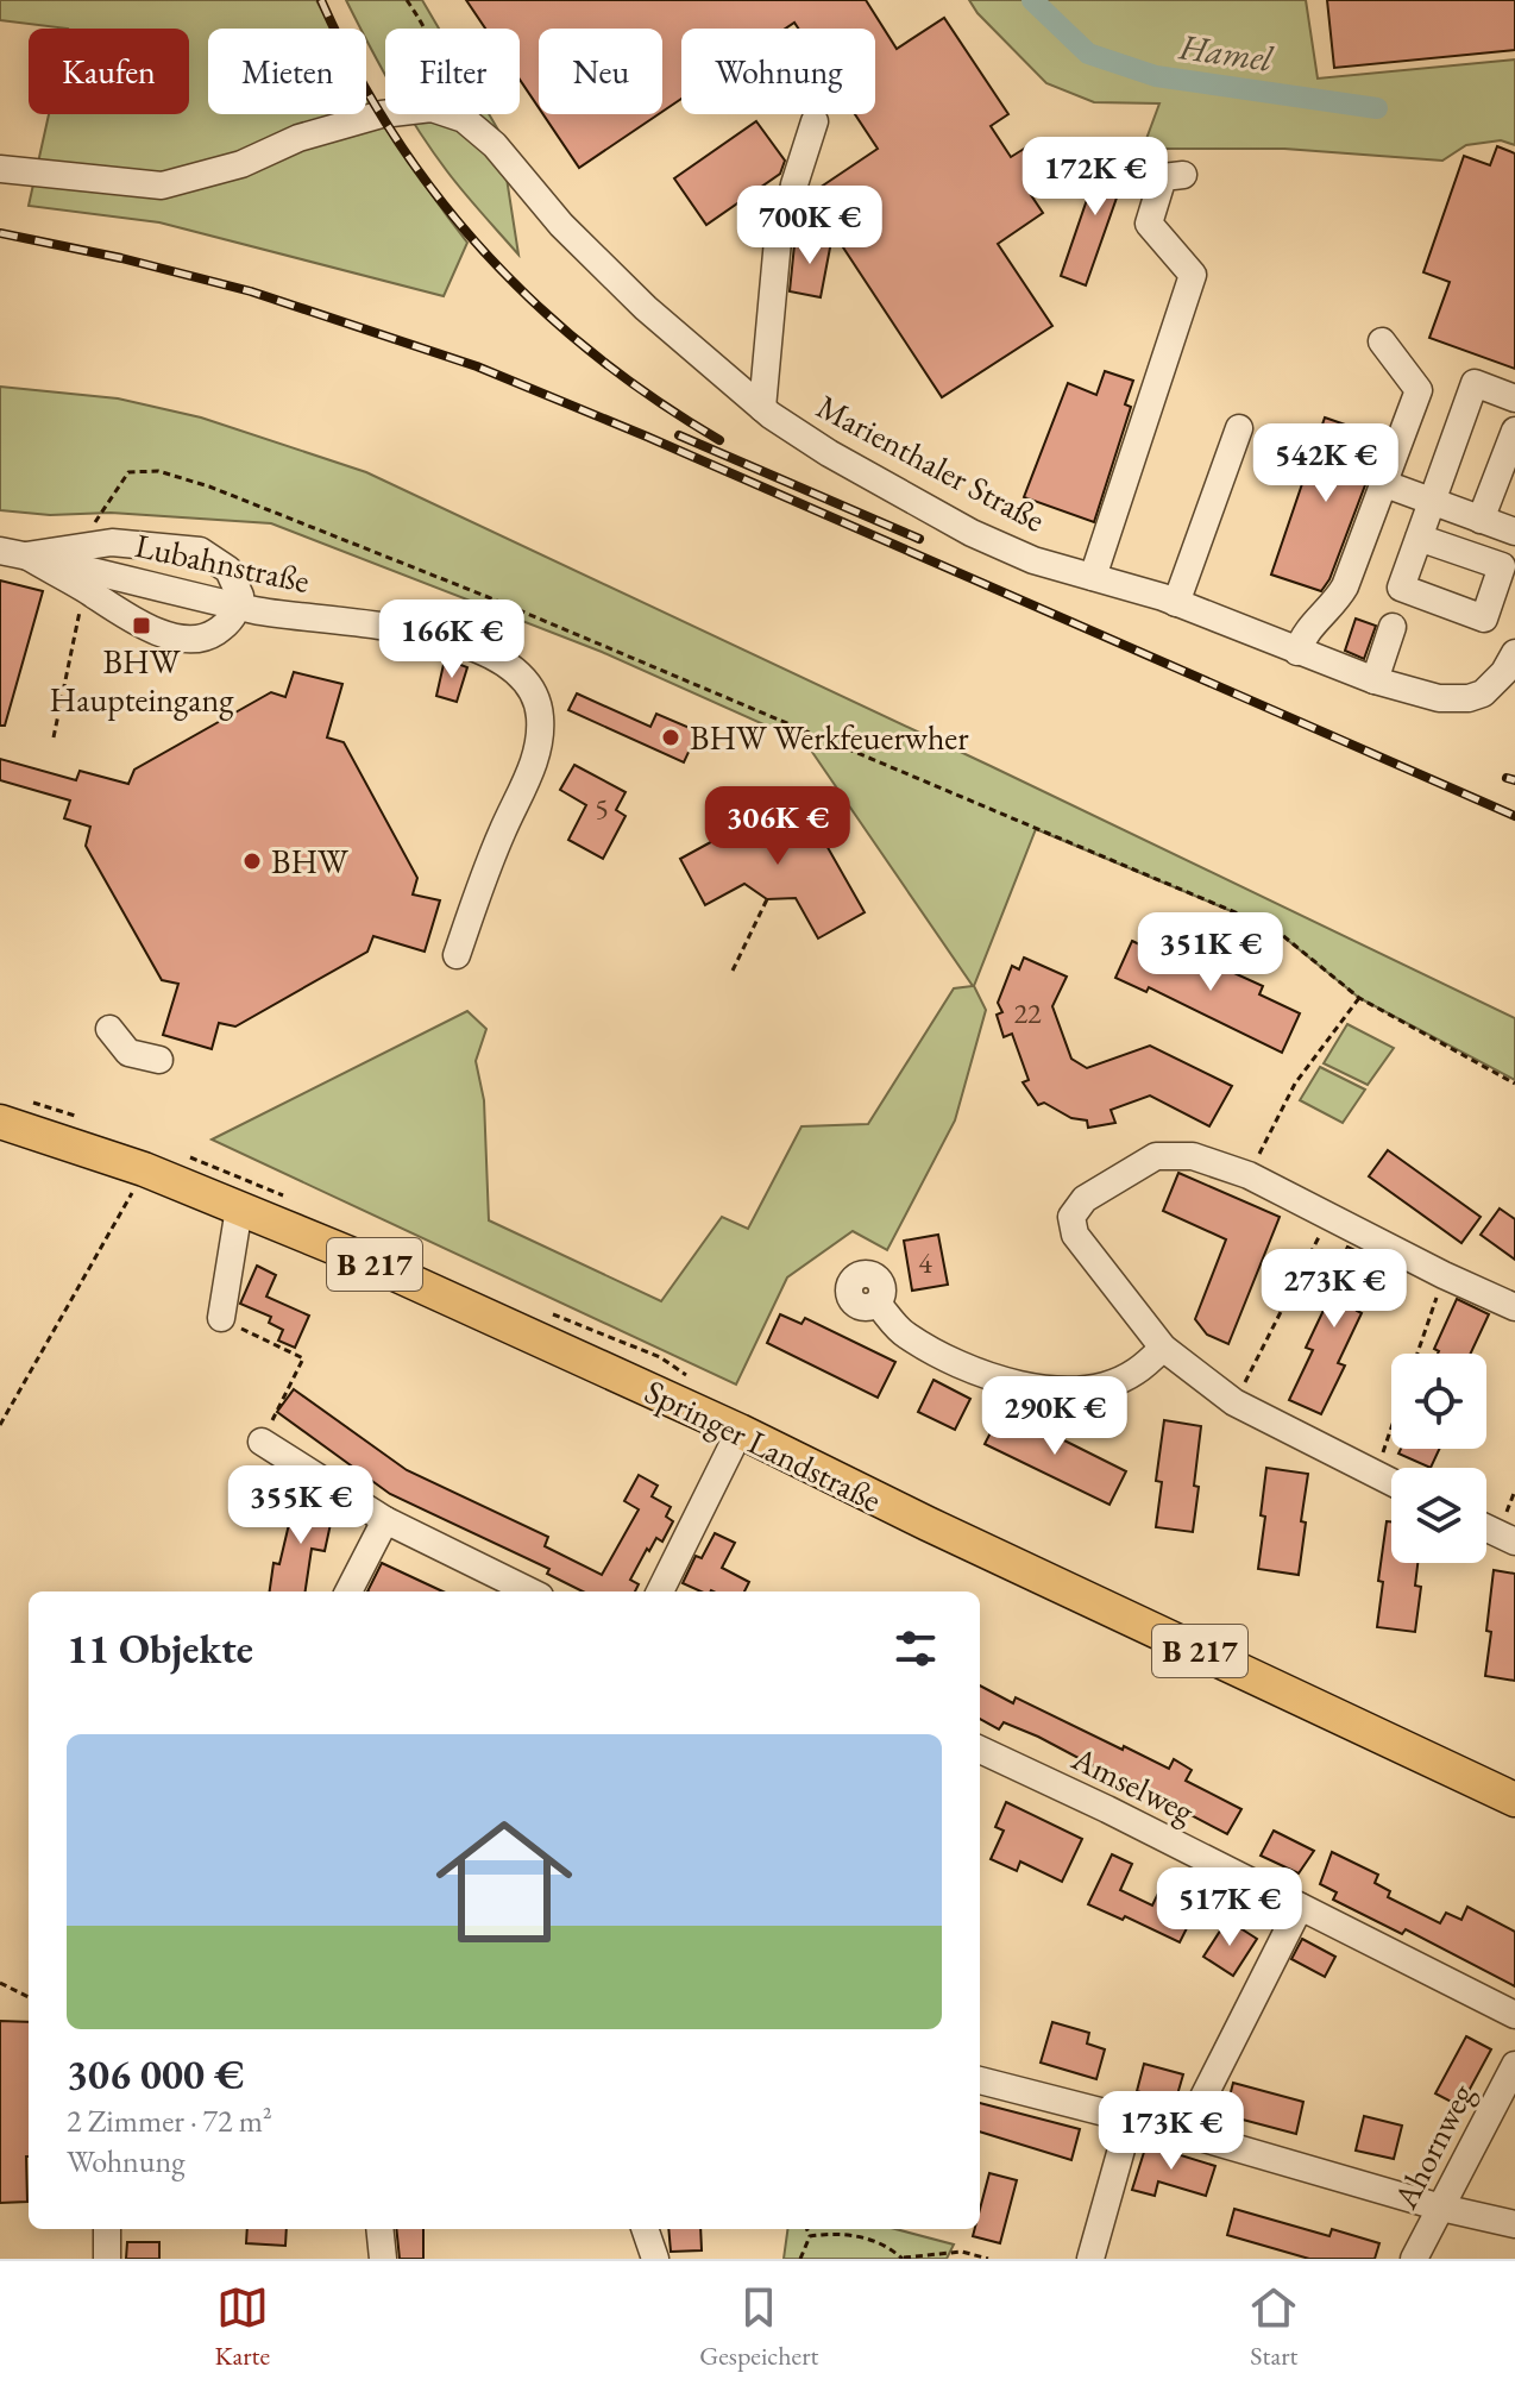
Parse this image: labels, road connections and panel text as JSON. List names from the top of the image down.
{
  "streets": {
    "main road": ["B 217", "Springer Landstraße"],
    "street": [
      "Marienthaler Straße",
      "Lubahnstraße",
      "Amselweg",
      "Ahornweg"
    ]
  },
  "water": ["Hamel"],
  "places": {
    "transit": ["BHW Haupteingang"],
    "other": ["BHW Werkfeuerwher", "BHW"]
  },
  "house_numbers": ["5", "22", "4"],
  "page": {
    "chip": [
      "Kaufen",
      "Mieten",
      "Filter",
      "Neu",
      "Wohnung"
    ],
    "price": [
      "172K €",
      "700K €",
      "542K €",
      "166K €",
      "306K €",
      "351K €",
      "273K €",
      "290K €",
      "355K €",
      "517K €",
      "173K €"
    ],
    "heading": "11 Objekte",
    "list": [
      {
        "name": "306 000 €",
        "note": "2 Zimmer · 72 m² · Wohnung"
      }
    ],
    "tabs": ["Karte", "Gespeichert", "Start"]
  }
}
